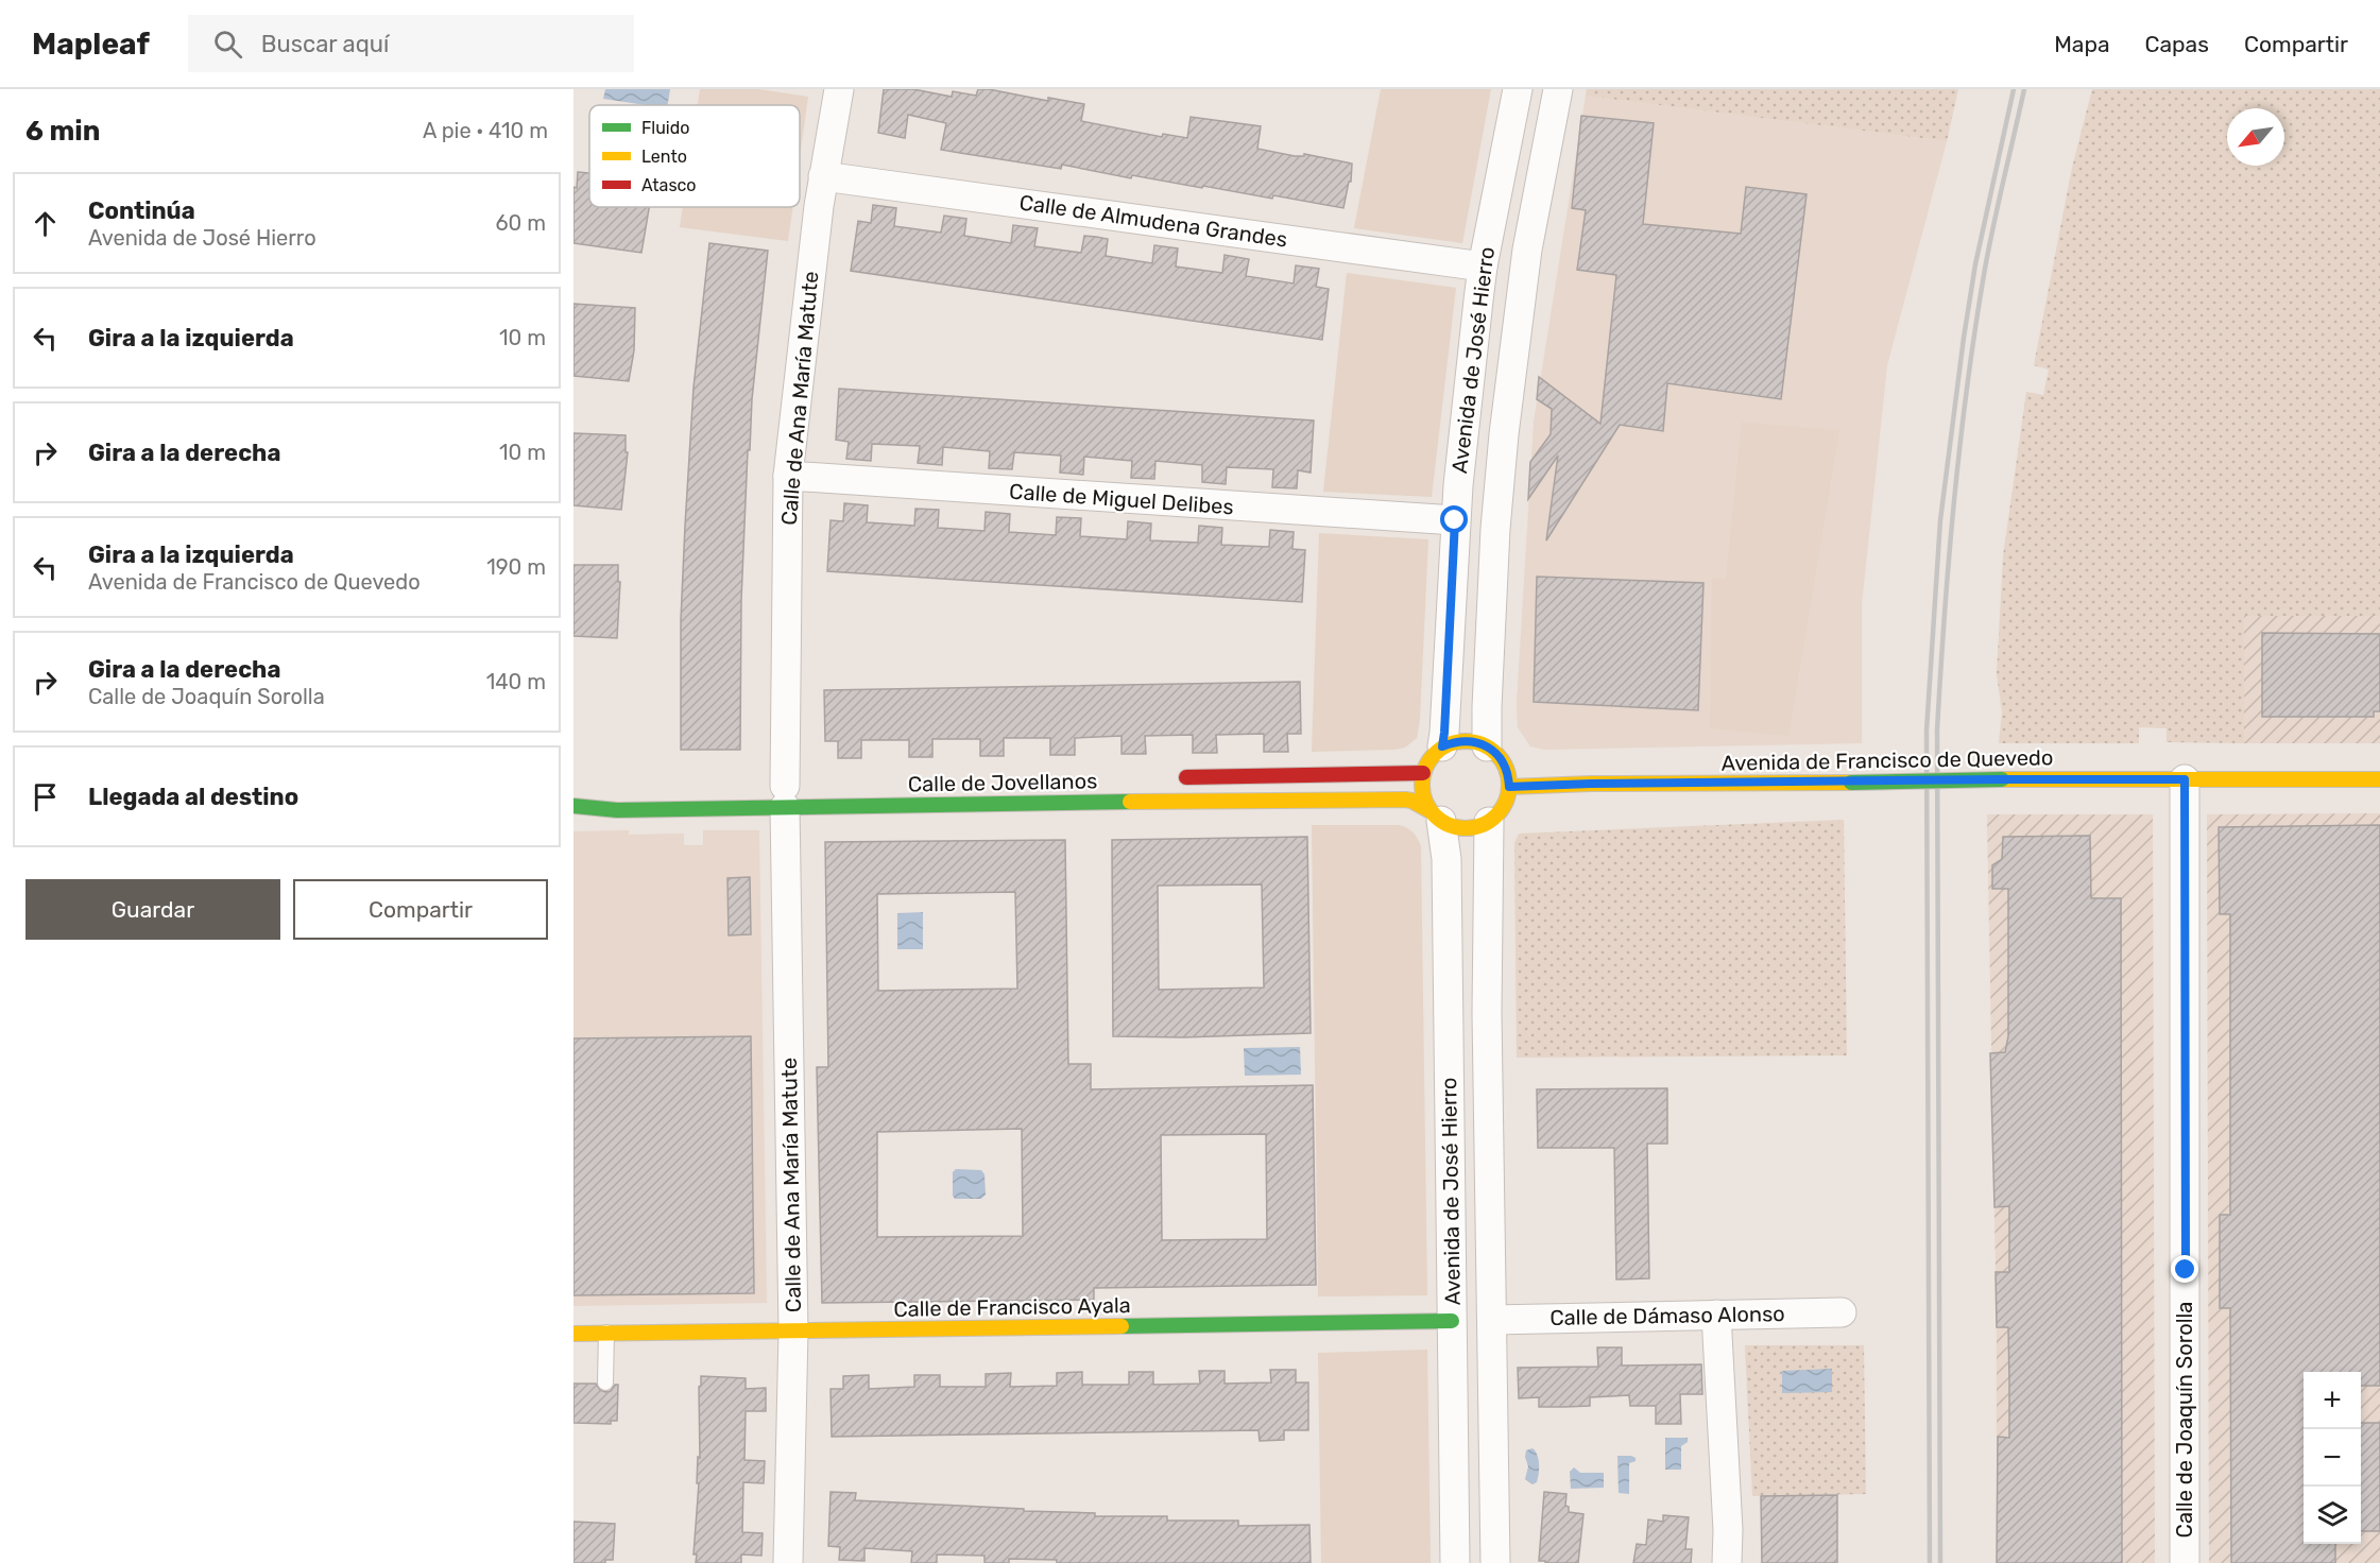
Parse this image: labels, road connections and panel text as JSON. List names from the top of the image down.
{
  "streets": {
    "street": [
      "Calle de Almudena Grandes",
      "Avenida de José Hierro",
      "Calle de Ana María Matute",
      "Calle de Miguel Delibes",
      "Avenida de Francisco de Quevedo",
      "Calle de Jovellanos",
      "Calle de Francisco Ayala",
      "Calle de Dámaso Alonso",
      "Calle de Joaquín Sorolla"
    ]
  },
  "crossings": [
    ["Calle de Almudena Grandes", "Avenida de José Hierro"],
    ["Calle de Almudena Grandes", "Calle de Ana María Matute"],
    ["Avenida de José Hierro", "Calle de Miguel Delibes"],
    ["Avenida de José Hierro", "Avenida de Francisco de Quevedo"],
    ["Avenida de José Hierro", "Calle de Jovellanos"],
    ["Avenida de José Hierro", "Calle de Francisco Ayala"],
    ["Avenida de José Hierro", "Calle de Dámaso Alonso"],
    ["Calle de Ana María Matute", "Calle de Miguel Delibes"],
    ["Calle de Ana María Matute", "Calle de Jovellanos"],
    ["Calle de Ana María Matute", "Calle de Francisco Ayala"],
    ["Avenida de Francisco de Quevedo", "Calle de Jovellanos"],
    ["Avenida de Francisco de Quevedo", "Calle de Joaquín Sorolla"]
  ],
  "legend": ["Fluido", "Lento", "Atasco"],
  "north": "bottom left",
  "page": {
    "header": "Mapleaf",
    "search": "Buscar aquí",
    "nav": ["Mapa", "Capas", "Compartir"],
    "heading": ["6 min", "A pie · 410 m"],
    "list": [
      ["Continúa", "Avenida de José Hierro", "60 m"],
      ["Gira a la izquierda", "10 m"],
      ["Gira a la derecha", "10 m"],
      ["Gira a la izquierda", "Avenida de Francisco de Quevedo", "190 m"],
      ["Gira a la derecha", "Calle de Joaquín Sorolla", "140 m"],
      "Llegada al destino"
    ],
    "buttons": ["Guardar", "Compartir"],
    "map_buttons": ["+", "−"]
  }
}
